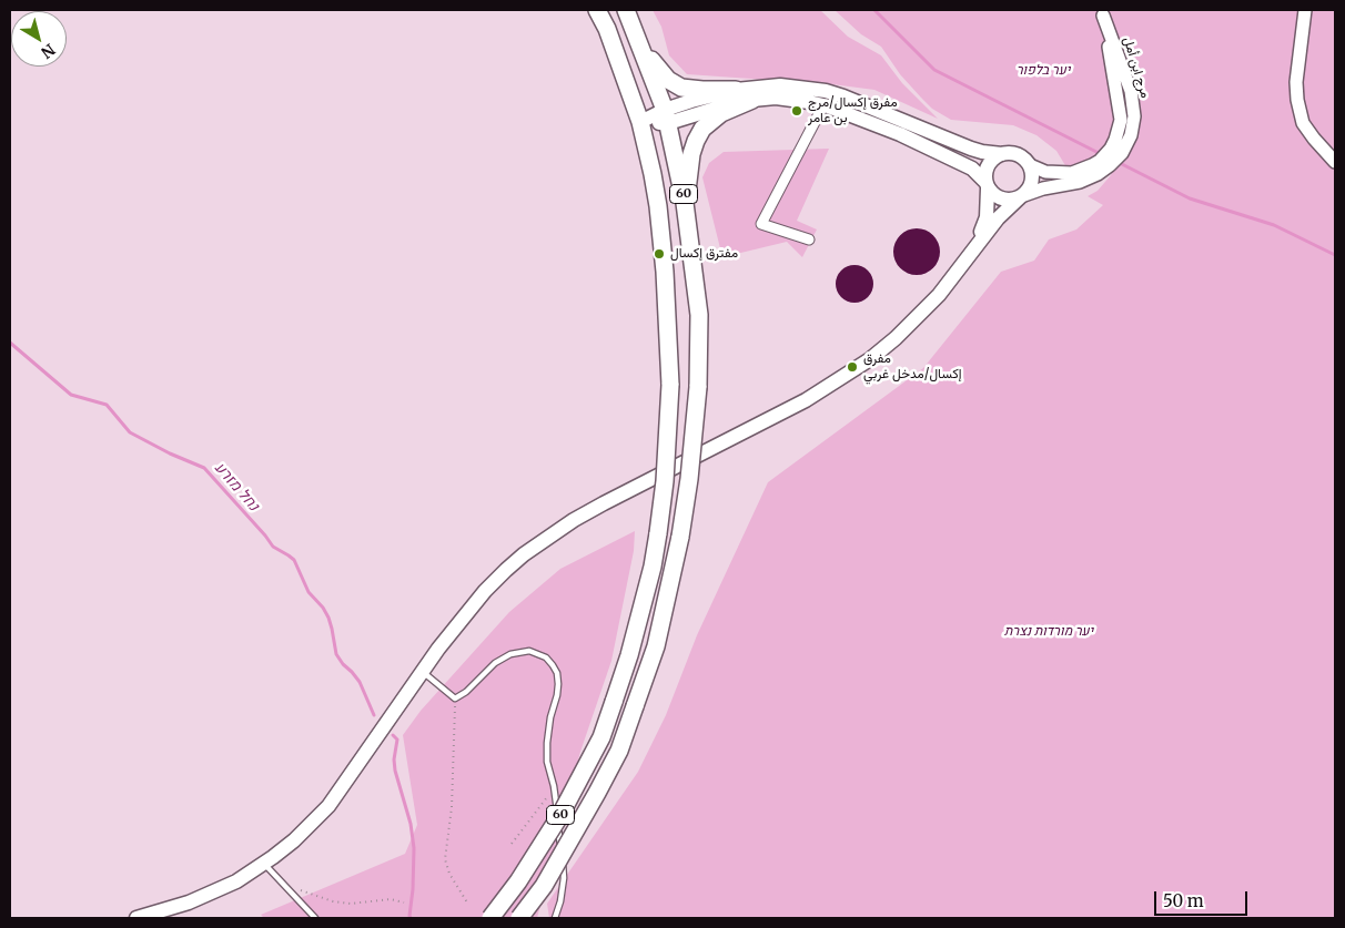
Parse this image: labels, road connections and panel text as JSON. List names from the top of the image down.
{
  "streets": {
    "highway": ["60"],
    "street": ["مرج ابن أمل"]
  },
  "water": ["נחל מזרע"],
  "parks": ["יער בלפור", "יער מורדות נצרת"],
  "places": ["مفرق إكسال/مرج بن عامر", "مفترق إكسال", "مفرق إكسال/مدخل غربي"],
  "scale_bar": "50 m",
  "north": "bottom right"
}
